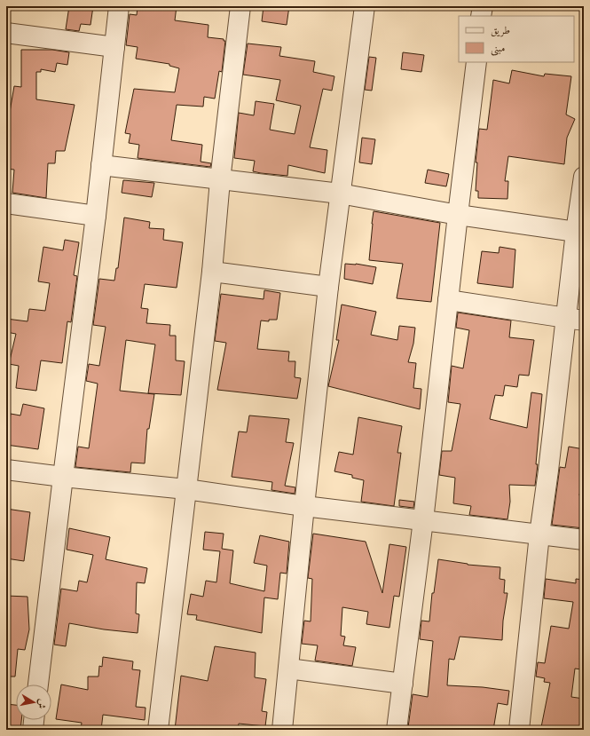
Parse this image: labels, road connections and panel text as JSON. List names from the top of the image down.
{
  "legend": ["طريق", "مبنى"],
  "north": "right"
}
